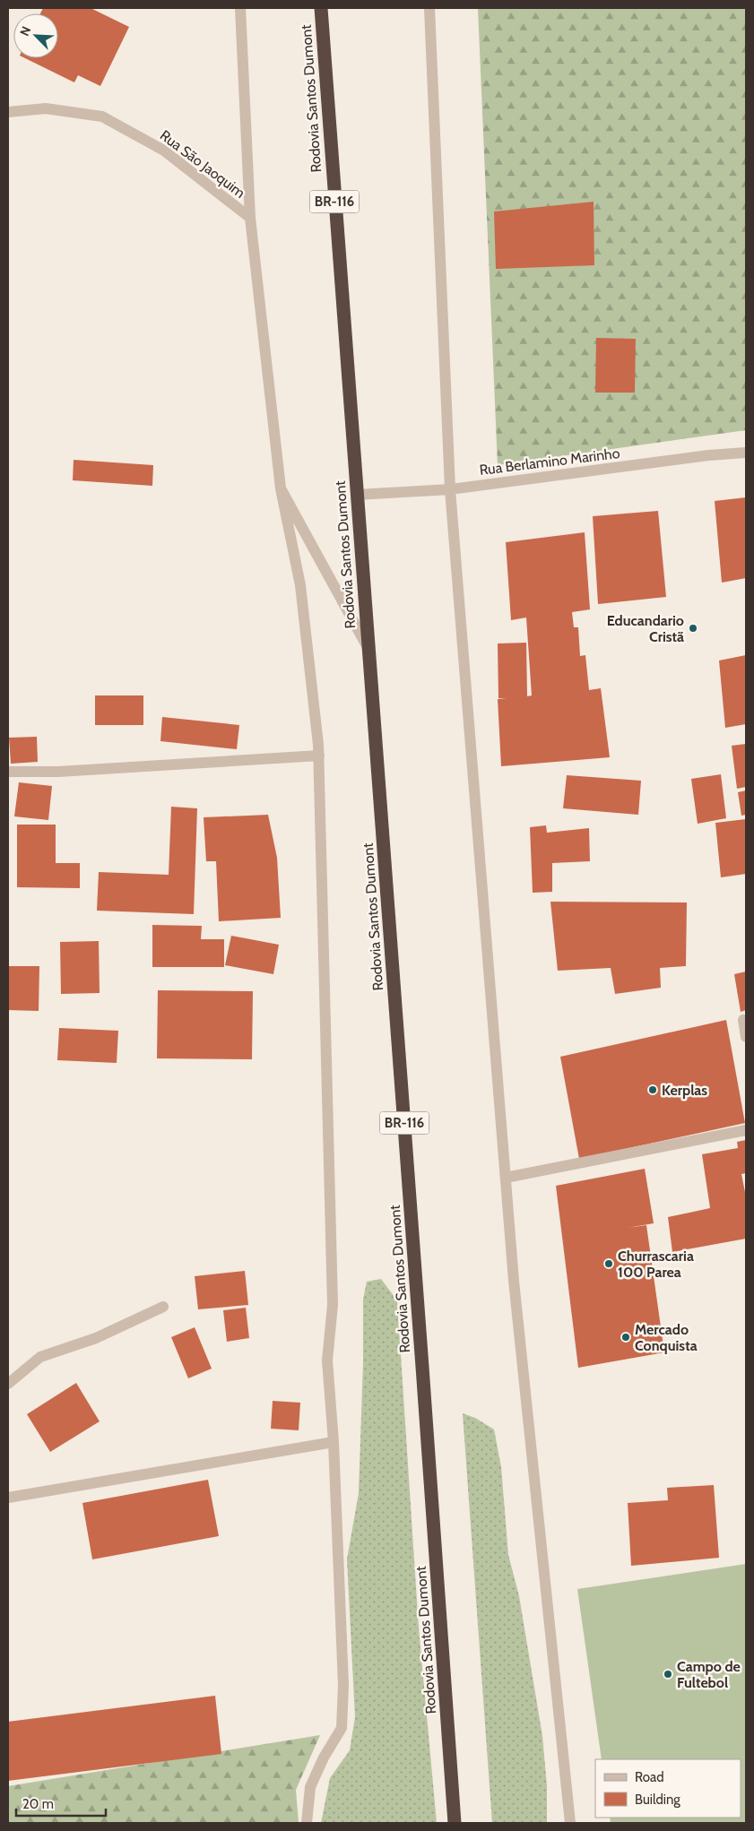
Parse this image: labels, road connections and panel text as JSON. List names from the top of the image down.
{
  "streets": {
    "highway": ["Rodovia Santos Dumont", "BR-116"],
    "street": ["Rua São Jaoquim", "Rua Berlamino Marinho"]
  },
  "crossings": [
    ["Rodovia Santos Dumont", "Rua Berlamino Marinho"]
  ],
  "places": [
    "Educandario Cristã",
    "Kerplas",
    "Churrascaria 100 Parea",
    "Mercado Conquista",
    "Campo de Fultebol"
  ],
  "legend": ["Road", "Building"],
  "scale_bar": "20 m",
  "north": "top left"
}
